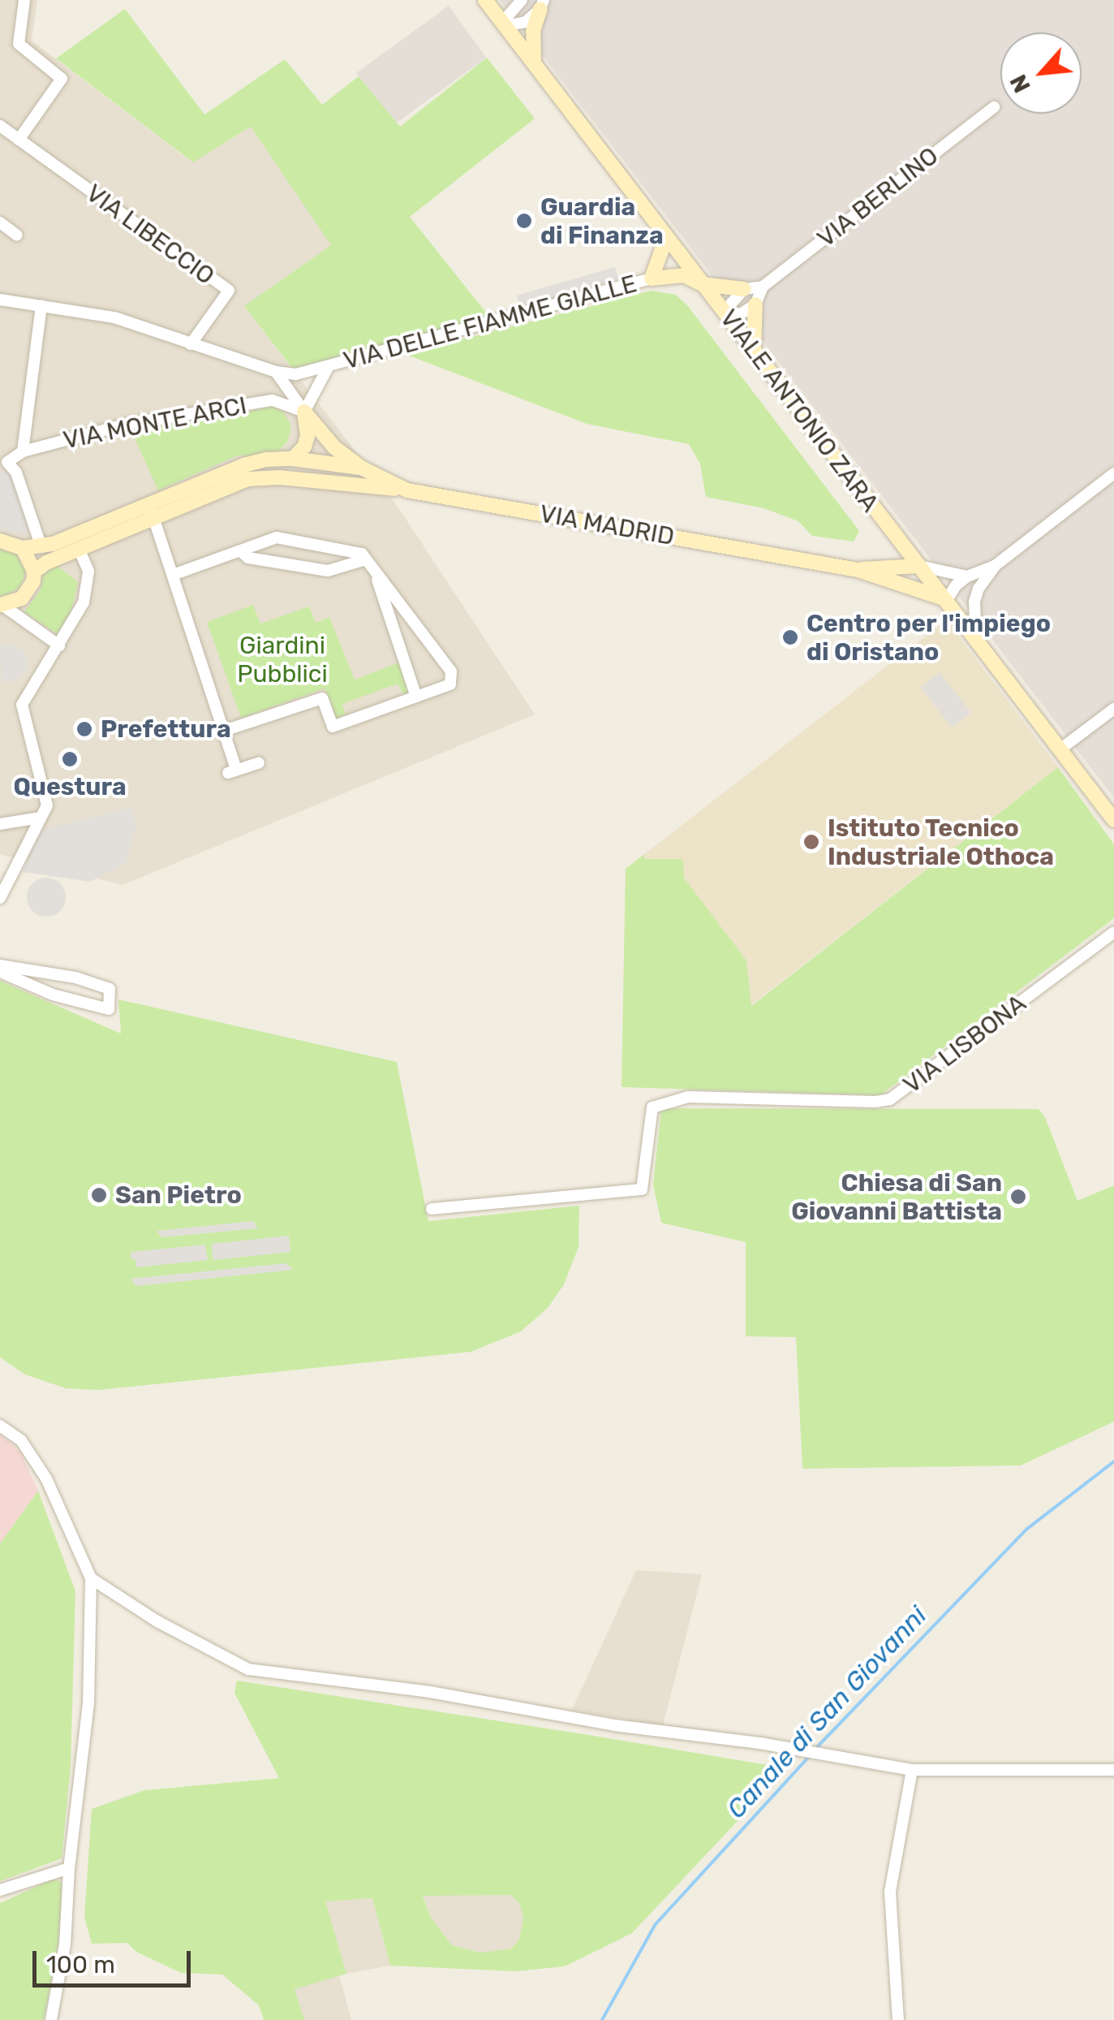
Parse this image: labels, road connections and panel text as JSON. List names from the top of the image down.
{
  "streets": {
    "street": [
      "VIA BERLINO",
      "VIA LIBECCIO",
      "VIA DELLE FIAMME GIALLE",
      "VIALE ANTONIO ZARA",
      "VIA MONTE ARCI",
      "VIA MADRID",
      "VIA LISBONA"
    ]
  },
  "crossings": [
    ["VIA DELLE FIAMME GIALLE", "VIA MONTE ARCI"],
    ["VIALE ANTONIO ZARA", "VIA MADRID"]
  ],
  "water": ["Canale di San Giovanni"],
  "parks": ["Giardini Pubblici"],
  "places": [
    "Guardia di Finanza",
    "Centro per l'impiego di Oristano",
    "Prefettura",
    "Questura",
    "Istituto Tecnico Industriale Othoca",
    "San Pietro",
    "Chiesa di San Giovanni Battista"
  ],
  "scale_bar": "100 m",
  "north": "bottom left"
}
